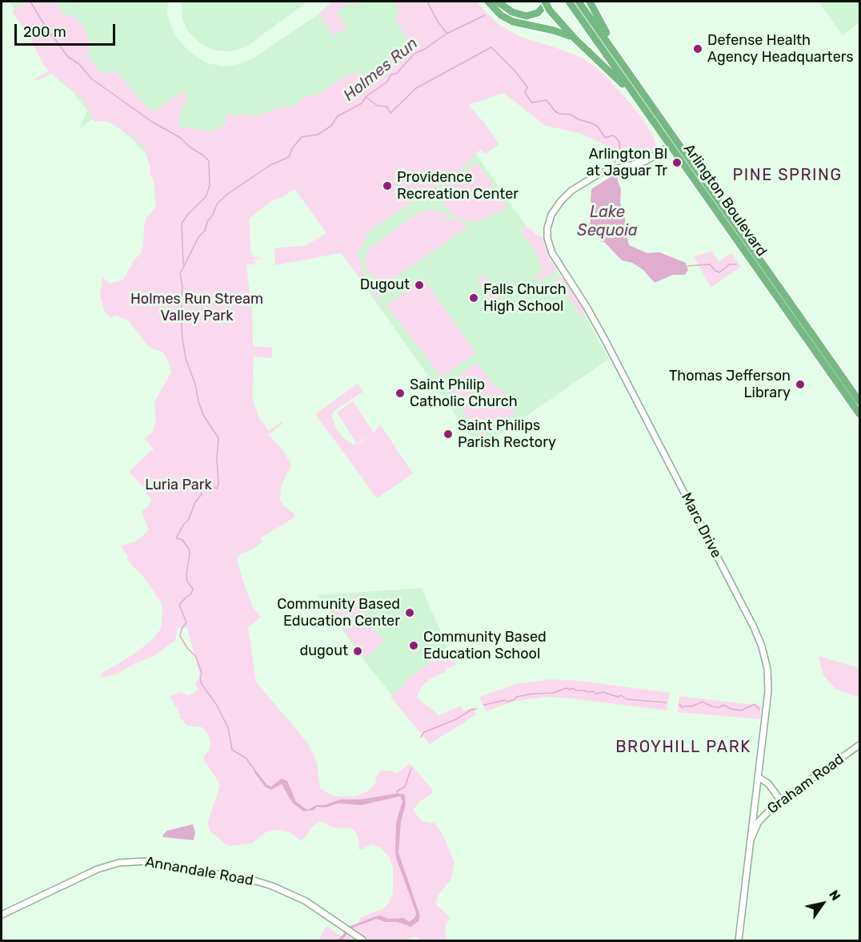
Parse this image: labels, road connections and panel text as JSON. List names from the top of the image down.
{
  "streets": {
    "highway": ["Arlington Boulevard"],
    "street": ["Marc Drive", "Graham Road", "Annandale Road"]
  },
  "crossings": [
    ["Arlington Boulevard", "Marc Drive"],
    ["Marc Drive", "Graham Road"]
  ],
  "districts": ["PINE SPRING", "BROYHILL PARK"],
  "water": ["Holmes Run", "Lake Sequoia"],
  "parks": ["Holmes Run Stream Valley Park", "Luria Park"],
  "places": [
    "Defense Health Agency Headquarters",
    "Arlington Bl at Jaguar Tr",
    "Providence Recreation Center",
    "Dugout",
    "Falls Church High School",
    "Thomas Jefferson Library",
    "Saint Philip Catholic Church",
    "Saint Philips Parish Rectory",
    "Community Based Education Center",
    "Community Based Education School",
    "dugout"
  ],
  "scale_bar": "200 m",
  "north": "top right"
}
